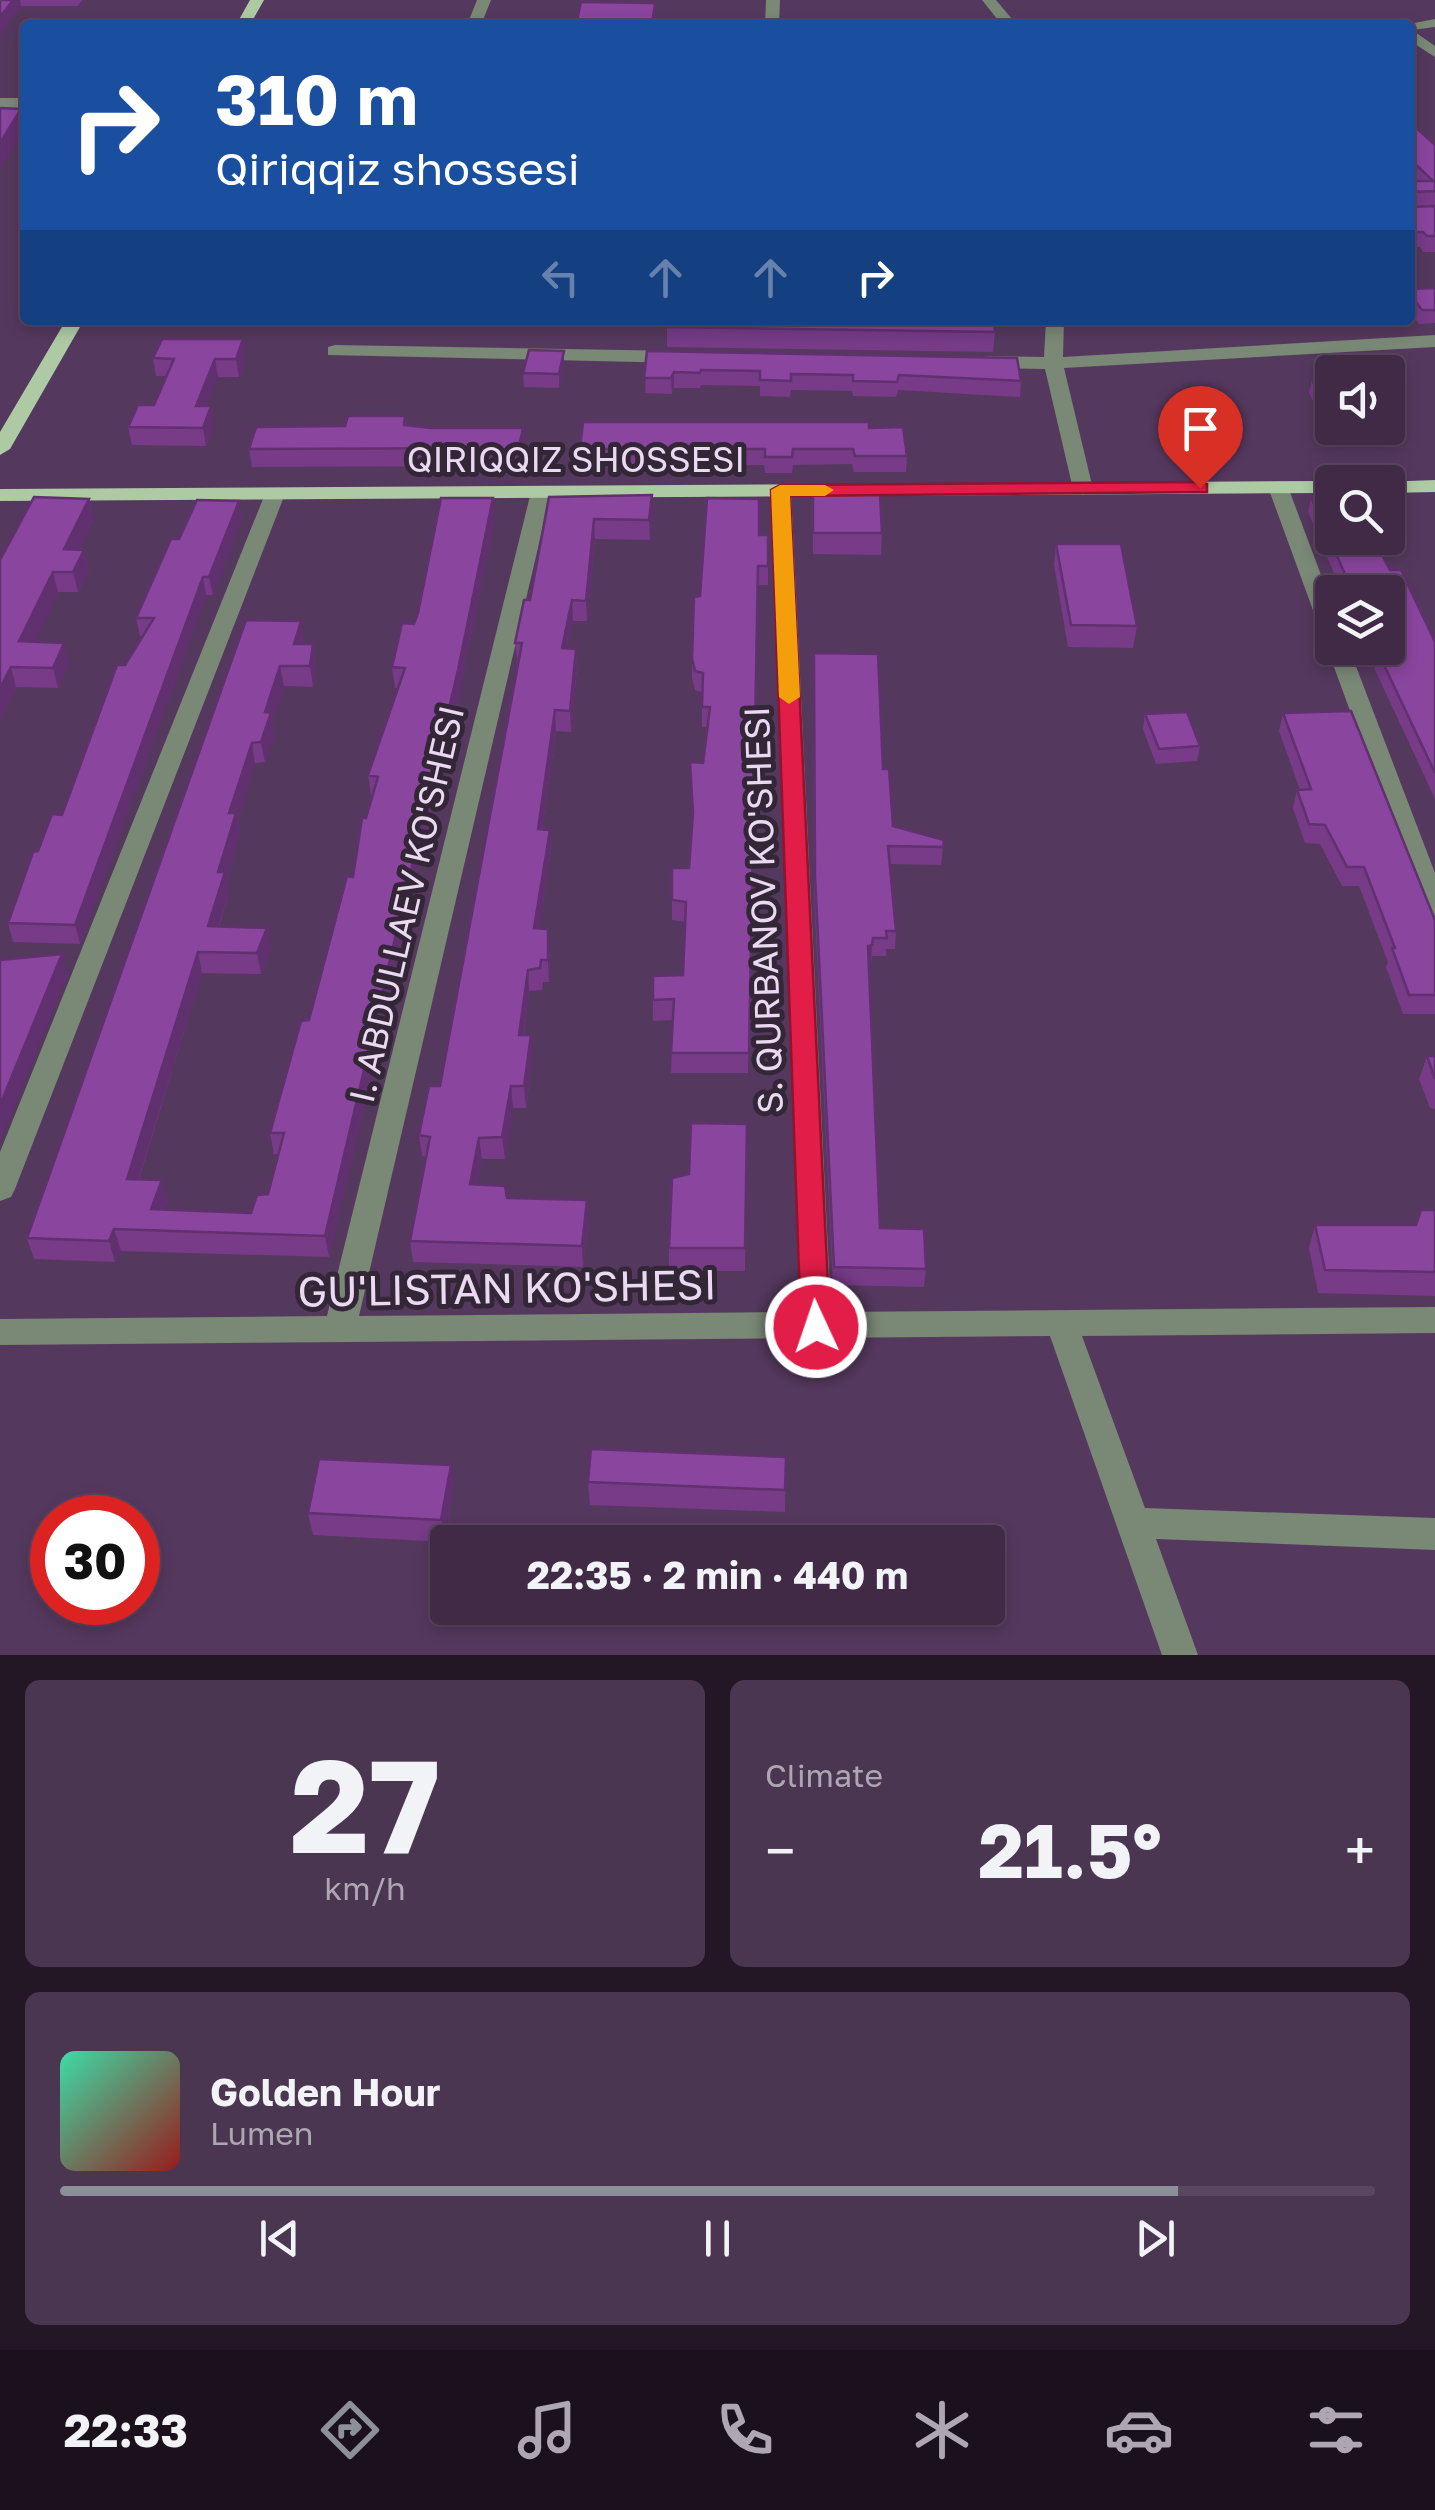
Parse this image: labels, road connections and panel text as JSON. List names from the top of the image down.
{
  "streets": {
    "main road": ["QIRIQQIZ SHOSSESI"],
    "street": ["I. ABDULLAEV KO'SHESI", "S. QURBANOV KO'SHESI", "GU'LISTAN KO'SHESI"]
  },
  "crossings": [
    ["QIRIQQIZ SHOSSESI", "I. ABDULLAEV KO'SHESI"],
    ["QIRIQQIZ SHOSSESI", "S. QURBANOV KO'SHESI"],
    ["I. ABDULLAEV KO'SHESI", "GU'LISTAN KO'SHESI"],
    ["S. QURBANOV KO'SHESI", "GU'LISTAN KO'SHESI"]
  ],
  "page": {
    "turn": ["310 m", "Qiriqqiz shossesi"],
    "limit": "30",
    "trip": "22:35 · 2 min · 440 m",
    "tile": [
      ["27", "km/h"],
      "Climate"
    ],
    "heat": ["−", "21.5°", "+"],
    "song": ["Golden Hour", "Lumen"],
    "tabs": "22:33"
  }
}
